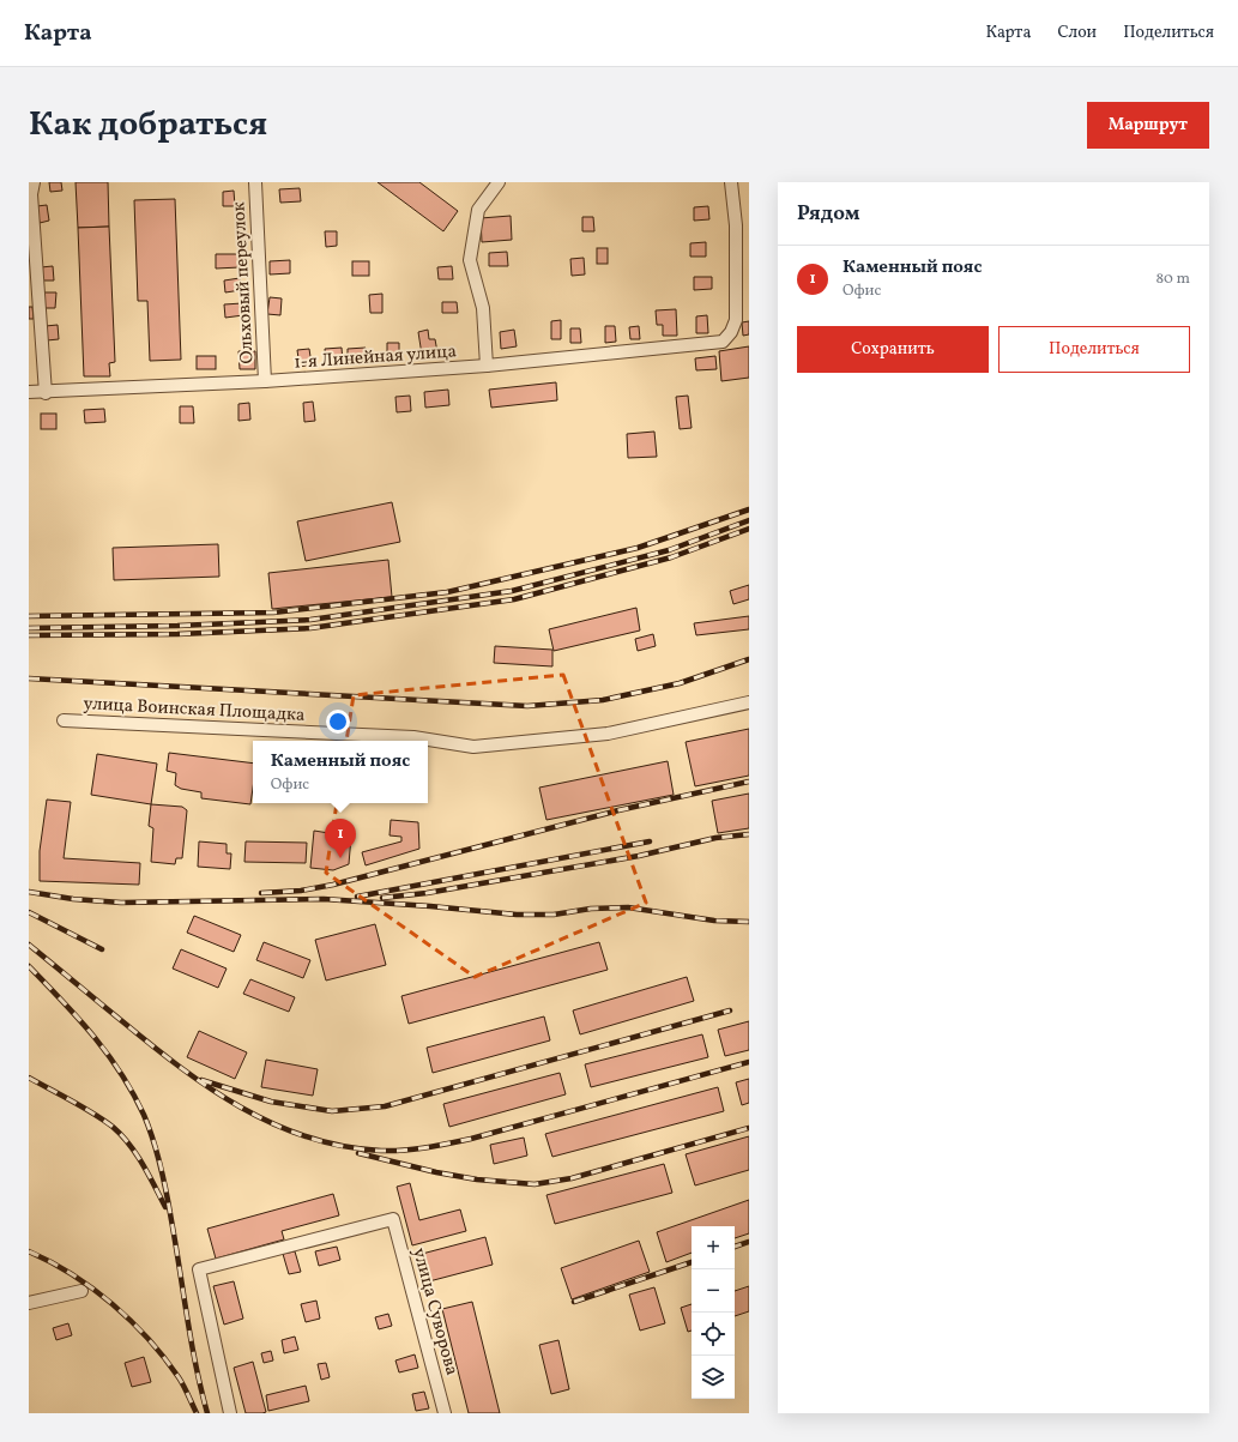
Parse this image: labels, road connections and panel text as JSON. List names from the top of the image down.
{
  "streets": {
    "street": [
      "Ольховый переулок",
      "1-я Линейная улица",
      "улица Воинская Площадка",
      "улица Суворова"
    ]
  },
  "crossings": [
    ["Ольховый переулок", "1-я Линейная улица"]
  ],
  "page": {
    "header": "Карта",
    "nav": ["Карта", "Слои", "Поделиться"],
    "title": "Как добраться",
    "buttons": [
      "Маршрут",
      ["Сохранить", "Поделиться"]
    ],
    "heading": "Рядом",
    "list": [
      {
        "mark": "1",
        "name": "Каменный пояс",
        "note": "Офис",
        "value": "80 m"
      }
    ],
    "popup": ["Каменный пояс", "Офис"],
    "pins": "1",
    "map_buttons": ["+", "−"]
  }
}
